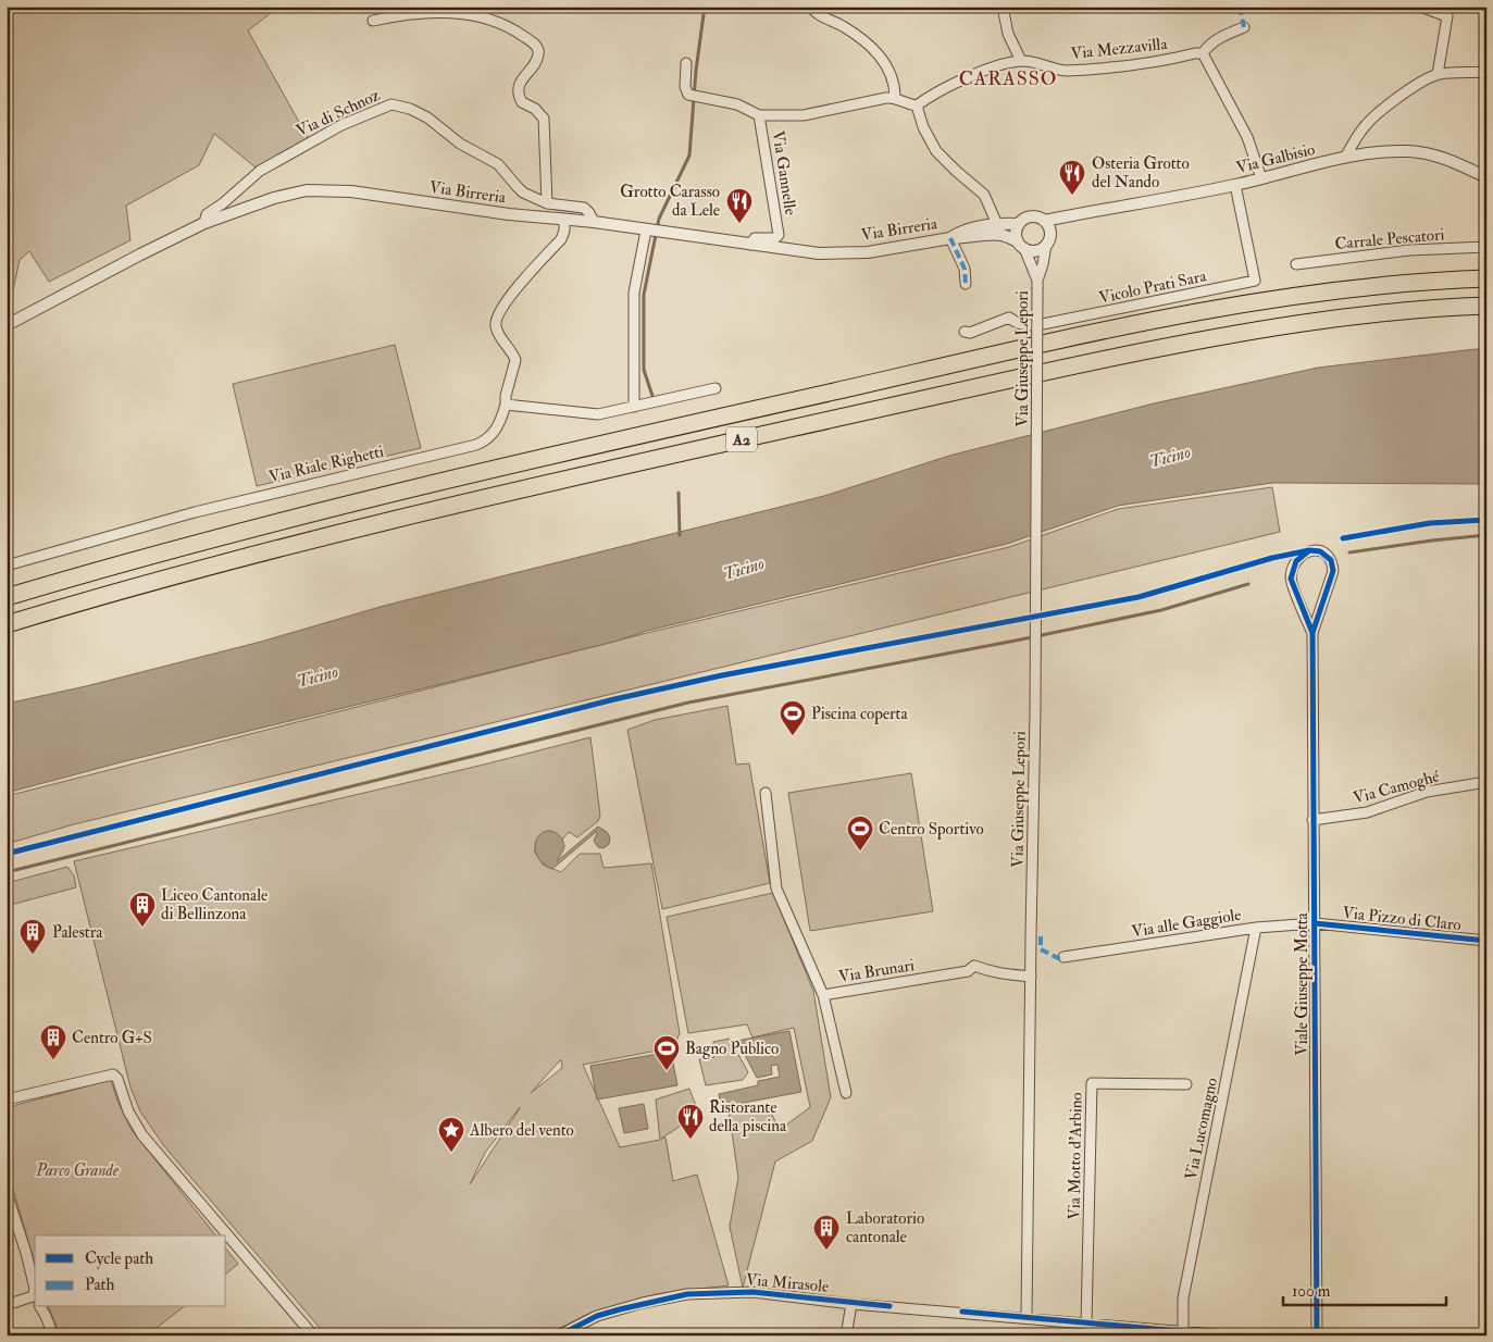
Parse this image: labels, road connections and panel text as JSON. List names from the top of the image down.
{
  "streets": {
    "highway": ["A2"],
    "street": [
      "Via Mezzavilla",
      "Via di Schnoz",
      "Via Galbisio",
      "Via Gannelle",
      "Via Birreria",
      "Carrale Pescatori",
      "Vicolo Prati Sara",
      "Via Giuseppe Lepori",
      "Via Riale Righetti",
      "Via Camoghé",
      "Via Pizzo di Claro",
      "Via alle Gaggiole",
      "Via Brunari",
      "Viale Giuseppe Motta",
      "Via Lucomagno",
      "Via Motto d'Arbino",
      "Via Mirasole"
    ]
  },
  "crossings": [
    ["Via di Schnoz", "Via Birreria"],
    ["Via Galbisio", "Via Birreria"],
    ["Via Galbisio", "Vicolo Prati Sara"],
    ["Via Galbisio", "Via Giuseppe Lepori"],
    ["Via Gannelle", "Via Birreria"],
    ["Via Birreria", "Via Giuseppe Lepori"],
    ["Via Birreria", "Via Riale Righetti"],
    ["Via Giuseppe Lepori", "Via Brunari"],
    ["Via Giuseppe Lepori", "Via Mirasole"],
    ["Via Camoghé", "Viale Giuseppe Motta"],
    ["Via Pizzo di Claro", "Via alle Gaggiole"],
    ["Via Pizzo di Claro", "Viale Giuseppe Motta"],
    ["Via alle Gaggiole", "Viale Giuseppe Motta"],
    ["Via alle Gaggiole", "Via Lucomagno"],
    ["Via Lucomagno", "Via Mirasole"],
    ["Via Motto d'Arbino", "Via Mirasole"]
  ],
  "districts": ["CARASSO"],
  "water": ["Ticino"],
  "parks": ["Parco Grande"],
  "places": {
    "restaurant": ["Osteria Grotto del Nando", "Grotto Carasso da Lele", "Ristorante della piscina"],
    "sports": ["Piscina coperta", "Centro Sportivo", "Bagno Publico"],
    "building": [
      "Liceo Cantonale di Bellinzona",
      "Palestra",
      "Centro G+S",
      "Laboratorio cantonale"
    ],
    "place": ["Albero del vento"]
  },
  "legend": ["Cycle path", "Path"],
  "scale_bar": "100 m"
}
